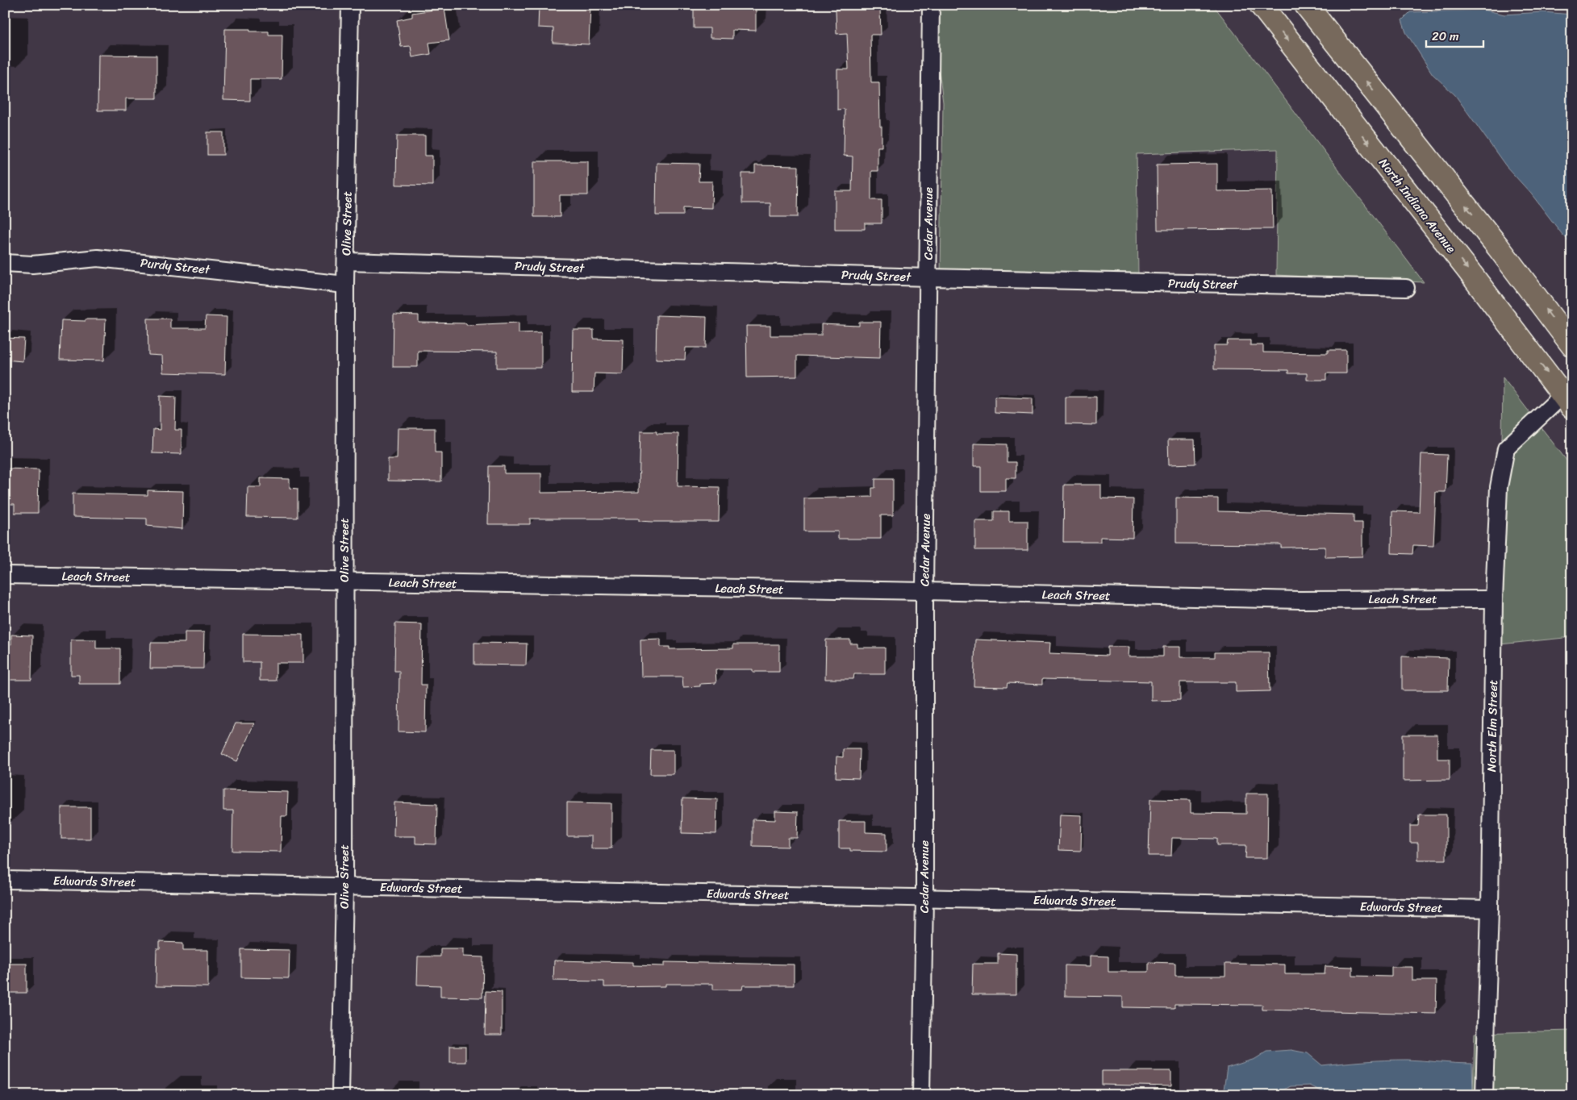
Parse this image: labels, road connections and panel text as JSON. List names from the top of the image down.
{
  "streets": {
    "main road": ["North Indiana Avenue"],
    "street": [
      "Olive Street",
      "Cedar Avenue",
      "Purdy Street",
      "Prudy Street",
      "Leach Street",
      "North Elm Street",
      "Edwards Street"
    ]
  },
  "crossings": [
    ["North Indiana Avenue", "North Elm Street"],
    ["Olive Street", "Purdy Street"],
    ["Olive Street", "Prudy Street"],
    ["Olive Street", "Leach Street"],
    ["Olive Street", "Edwards Street"],
    ["Cedar Avenue", "Prudy Street"],
    ["Cedar Avenue", "Leach Street"],
    ["Cedar Avenue", "Edwards Street"],
    ["Leach Street", "North Elm Street"],
    ["North Elm Street", "Edwards Street"]
  ],
  "scale_bar": "20 m"
}
